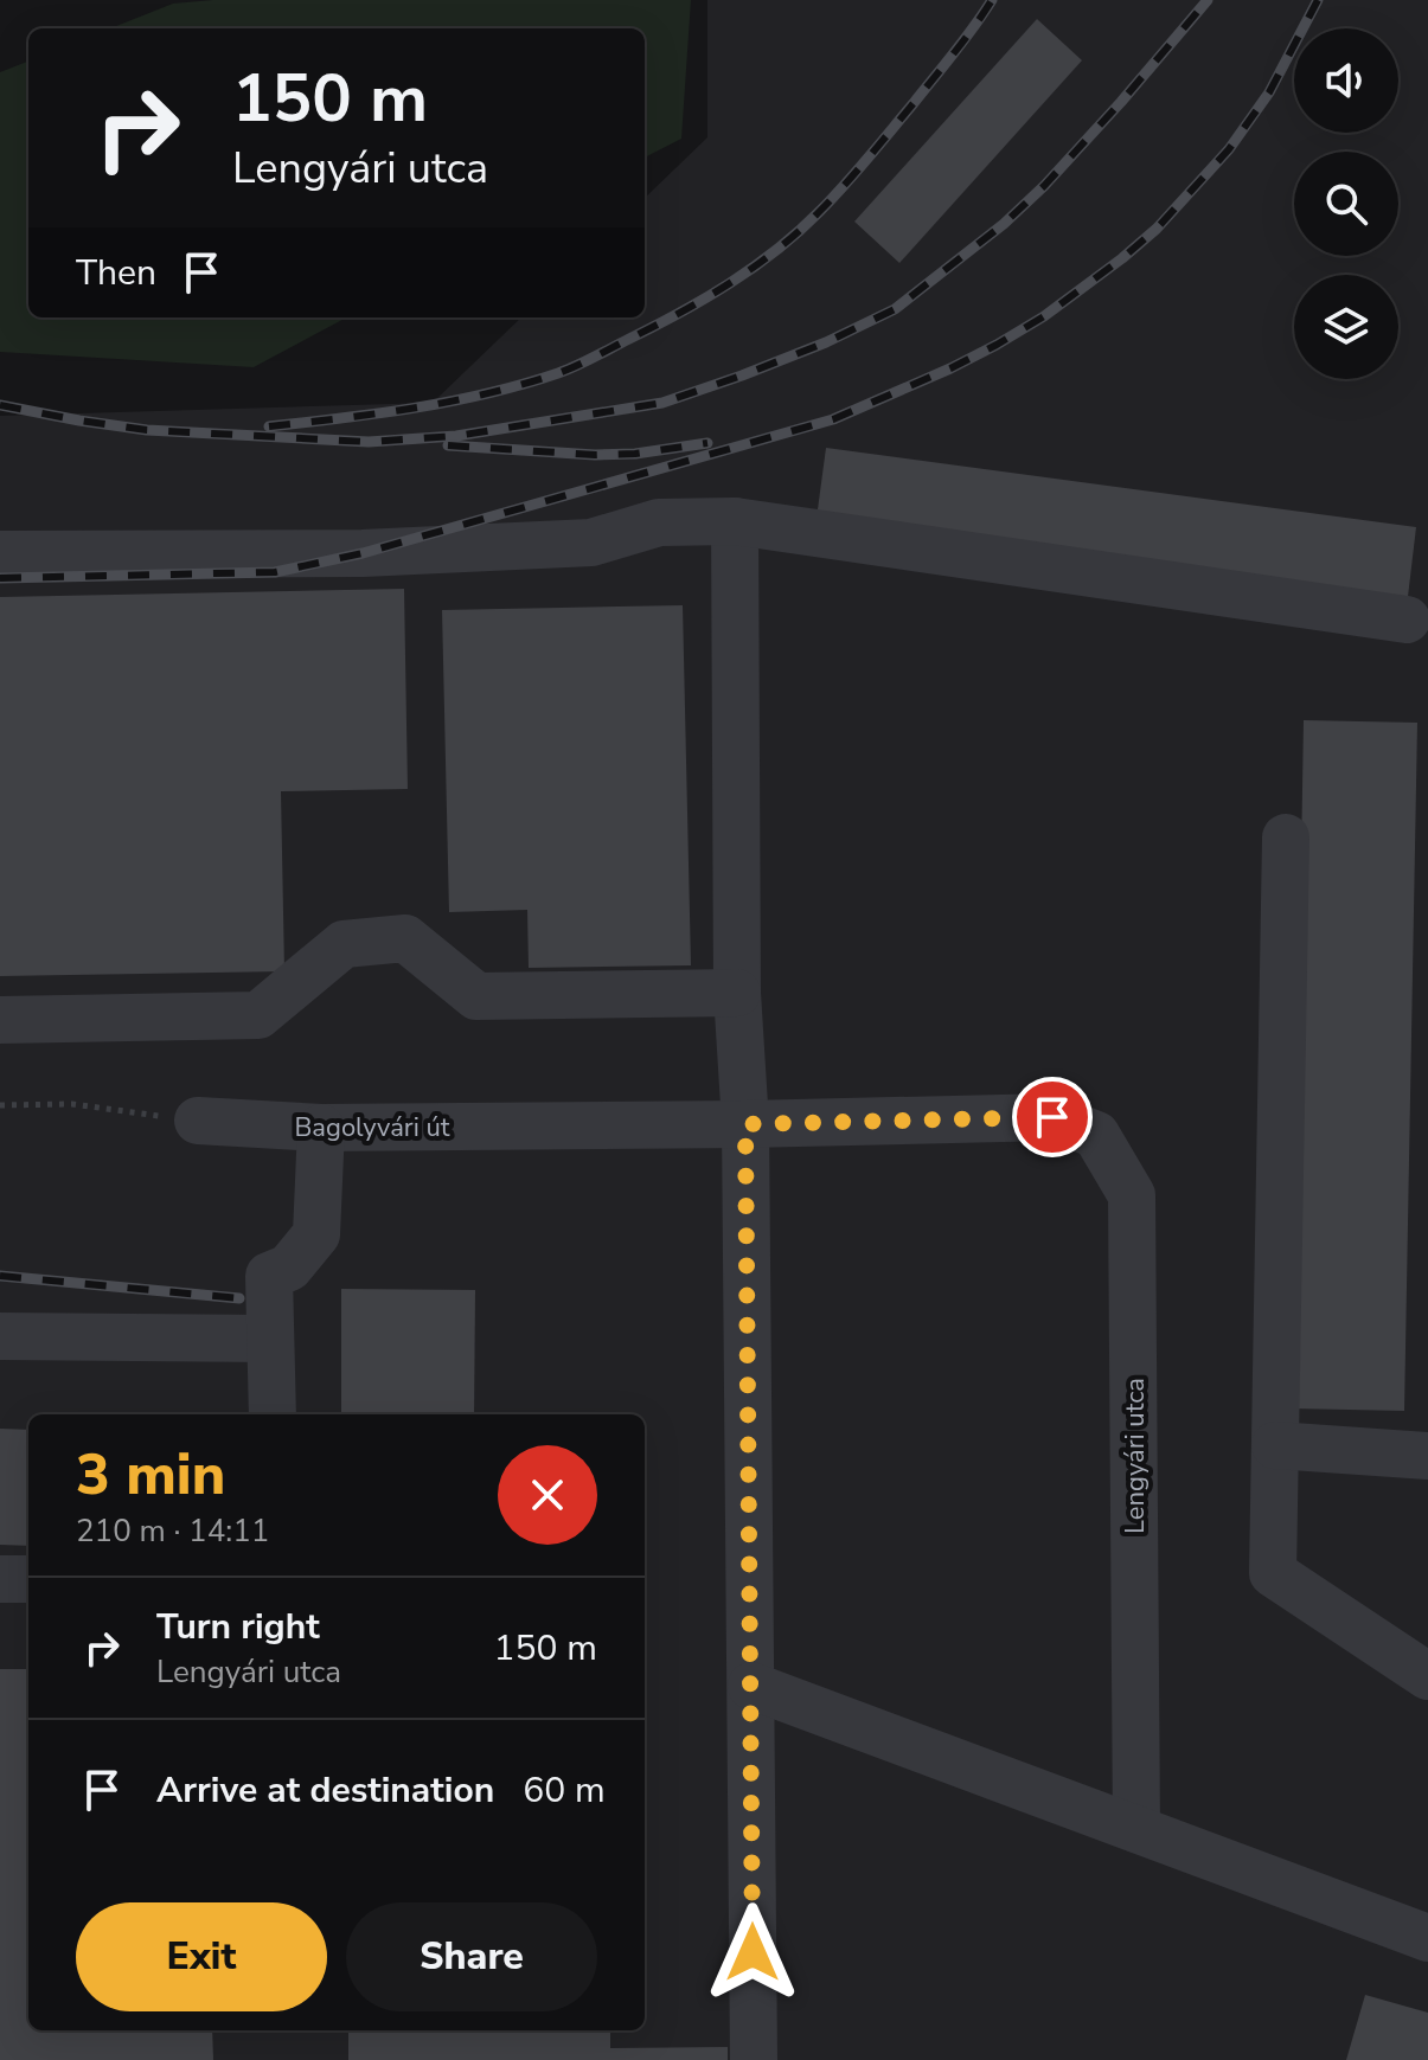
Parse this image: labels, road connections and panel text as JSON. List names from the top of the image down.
{
  "streets": {
    "street": ["Bagolyvári út", "Lengyári utca"]
  },
  "crossings": [
    ["Bagolyvári út", "Lengyári utca"]
  ],
  "page": {
    "turn": ["150 m", "Lengyári utca"],
    "then": "Then",
    "heading": ["3 min", "210 m · 14:11"],
    "list": [
      {
        "name": "Turn right",
        "note": "Lengyári utca",
        "value": "150 m"
      },
      {
        "name": "Arrive at destination",
        "value": "60 m"
      }
    ],
    "buttons": ["Exit", "Share"]
  }
}
